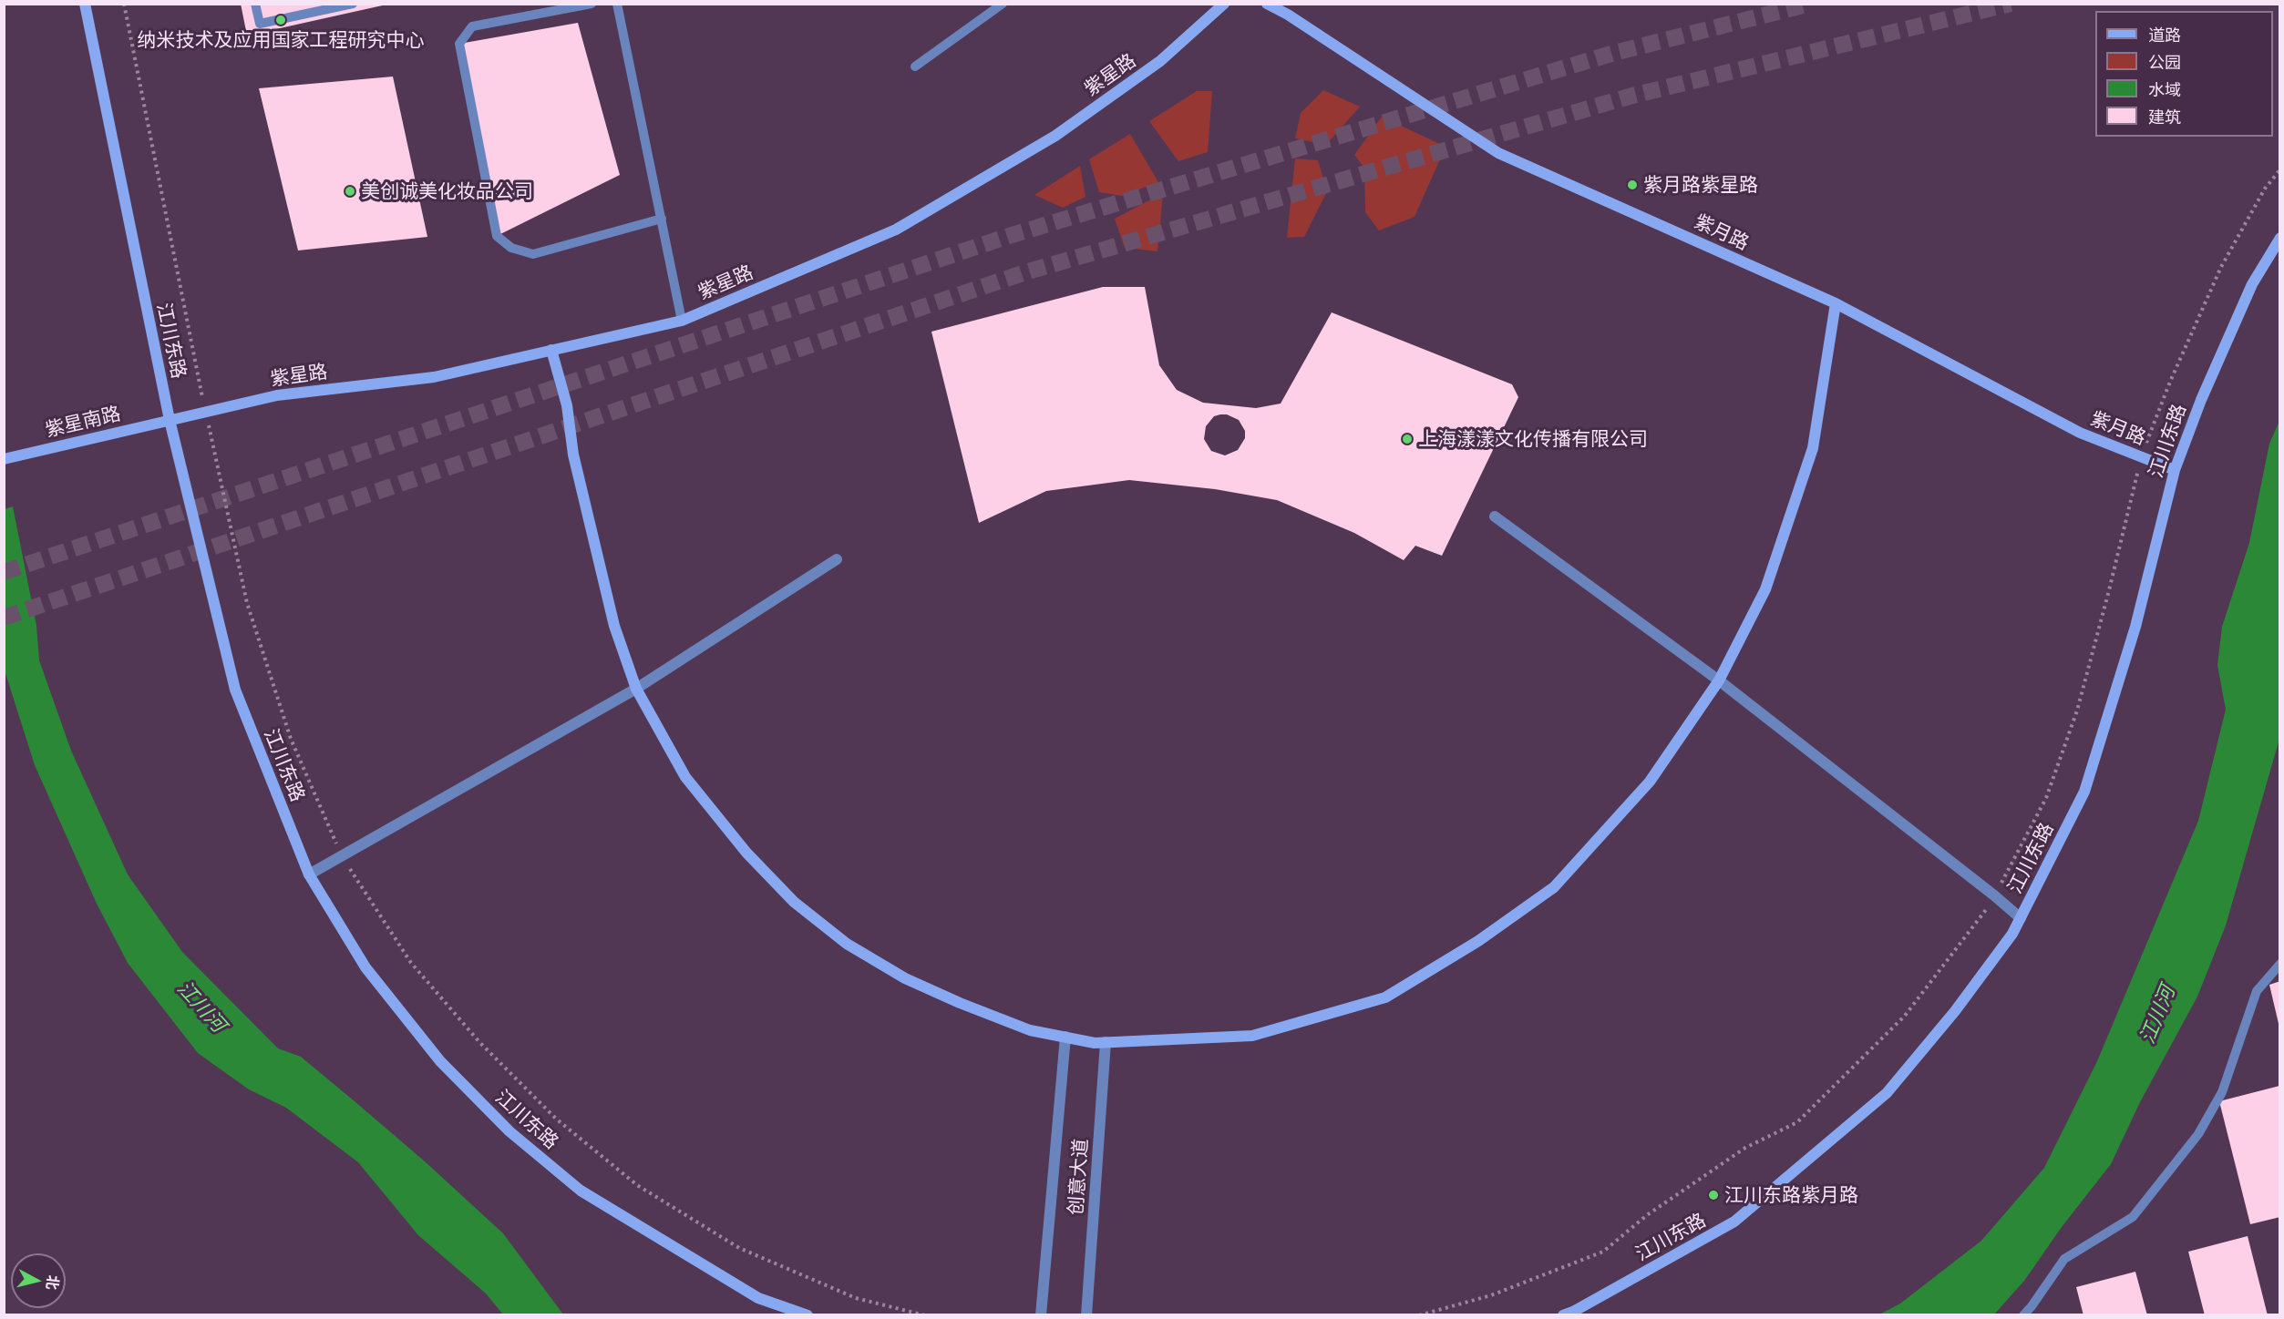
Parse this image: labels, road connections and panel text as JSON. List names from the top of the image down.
{
  "streets": {
    "street": [
      "紫星路",
      "紫月路",
      "江川东路",
      "紫星南路",
      "创意大道"
    ]
  },
  "crossings": [
    ["紫星路", "江川东路"],
    ["紫星路", "紫星南路"],
    ["紫月路", "江川东路"],
    ["江川东路", "紫星南路"]
  ],
  "water": ["江川河"],
  "places": [
    "纳米技术及应用国家工程研究中心",
    "紫月路紫星路",
    "美创诚美化妆品公司",
    "上海漾漾文化传播有限公司",
    "江川东路紫月路"
  ],
  "legend": [
    "道路",
    "公园",
    "水域",
    "建筑"
  ],
  "north": "right"
}
